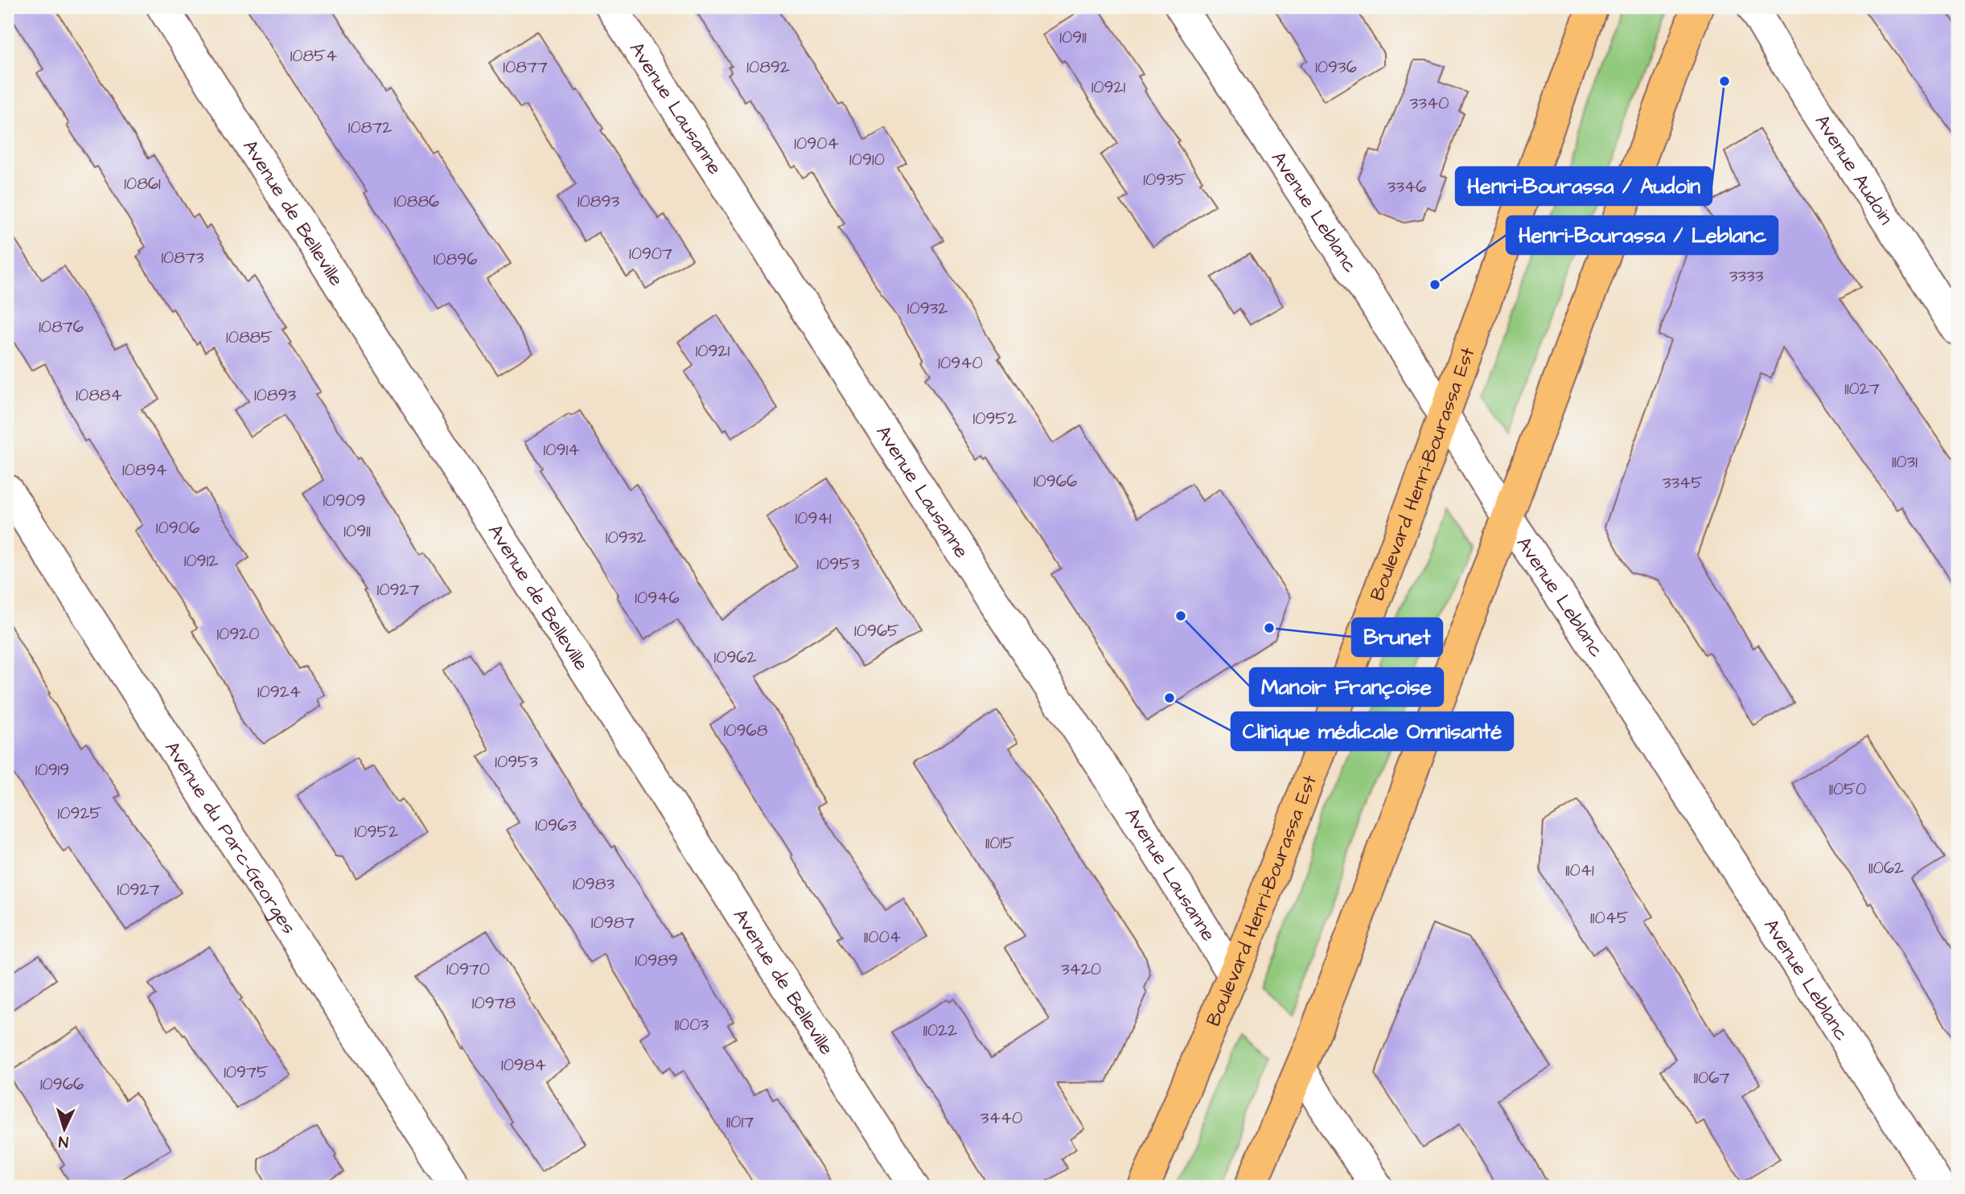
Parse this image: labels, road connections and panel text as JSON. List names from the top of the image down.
{
  "streets": {
    "main road": ["Boulevard Henri-Bourassa Est"],
    "street": [
      "Avenue Lausanne",
      "Avenue Audoin",
      "Avenue de Belleville",
      "Avenue Leblanc",
      "Avenue du Parc-Georges"
    ]
  },
  "crossings": [
    ["Avenue Lausanne", "Boulevard Henri-Bourassa Est"],
    ["Avenue Leblanc", "Boulevard Henri-Bourassa Est"]
  ],
  "places": [
    "Henri-Bourassa / Audoin",
    "Henri-Bourassa / Leblanc",
    "Manoir Françoise",
    "Brunet",
    "Clinique médicale Omnisanté"
  ],
  "house_numbers": [
    "10911",
    "10854",
    "10877",
    "10892",
    "10936",
    "10921",
    "3340",
    "10872",
    "10904",
    "10910",
    "10935",
    "10861",
    "3346",
    "10886",
    "10893",
    "10907",
    "10873",
    "10896",
    "3333",
    "10932",
    "10876",
    "10885",
    "10921",
    "10940",
    "11027",
    "10884",
    "10893",
    "10952",
    "10914",
    "11031",
    "10894",
    "10966",
    "3345",
    "10909",
    "10941",
    "10906",
    "10911",
    "10932",
    "10912",
    "10953",
    "10927",
    "10946",
    "10965",
    "10920",
    "10962",
    "10924",
    "10968",
    "10953",
    "10919",
    "11050",
    "10925",
    "10963",
    "10952",
    "11015",
    "11062",
    "11041",
    "10983",
    "10927",
    "11045",
    "10987",
    "11004",
    "10989",
    "10970",
    "3420",
    "10978",
    "11003",
    "11022",
    "10984",
    "10975",
    "11067",
    "10966",
    "3440",
    "11017"
  ],
  "north": "bottom"
}
